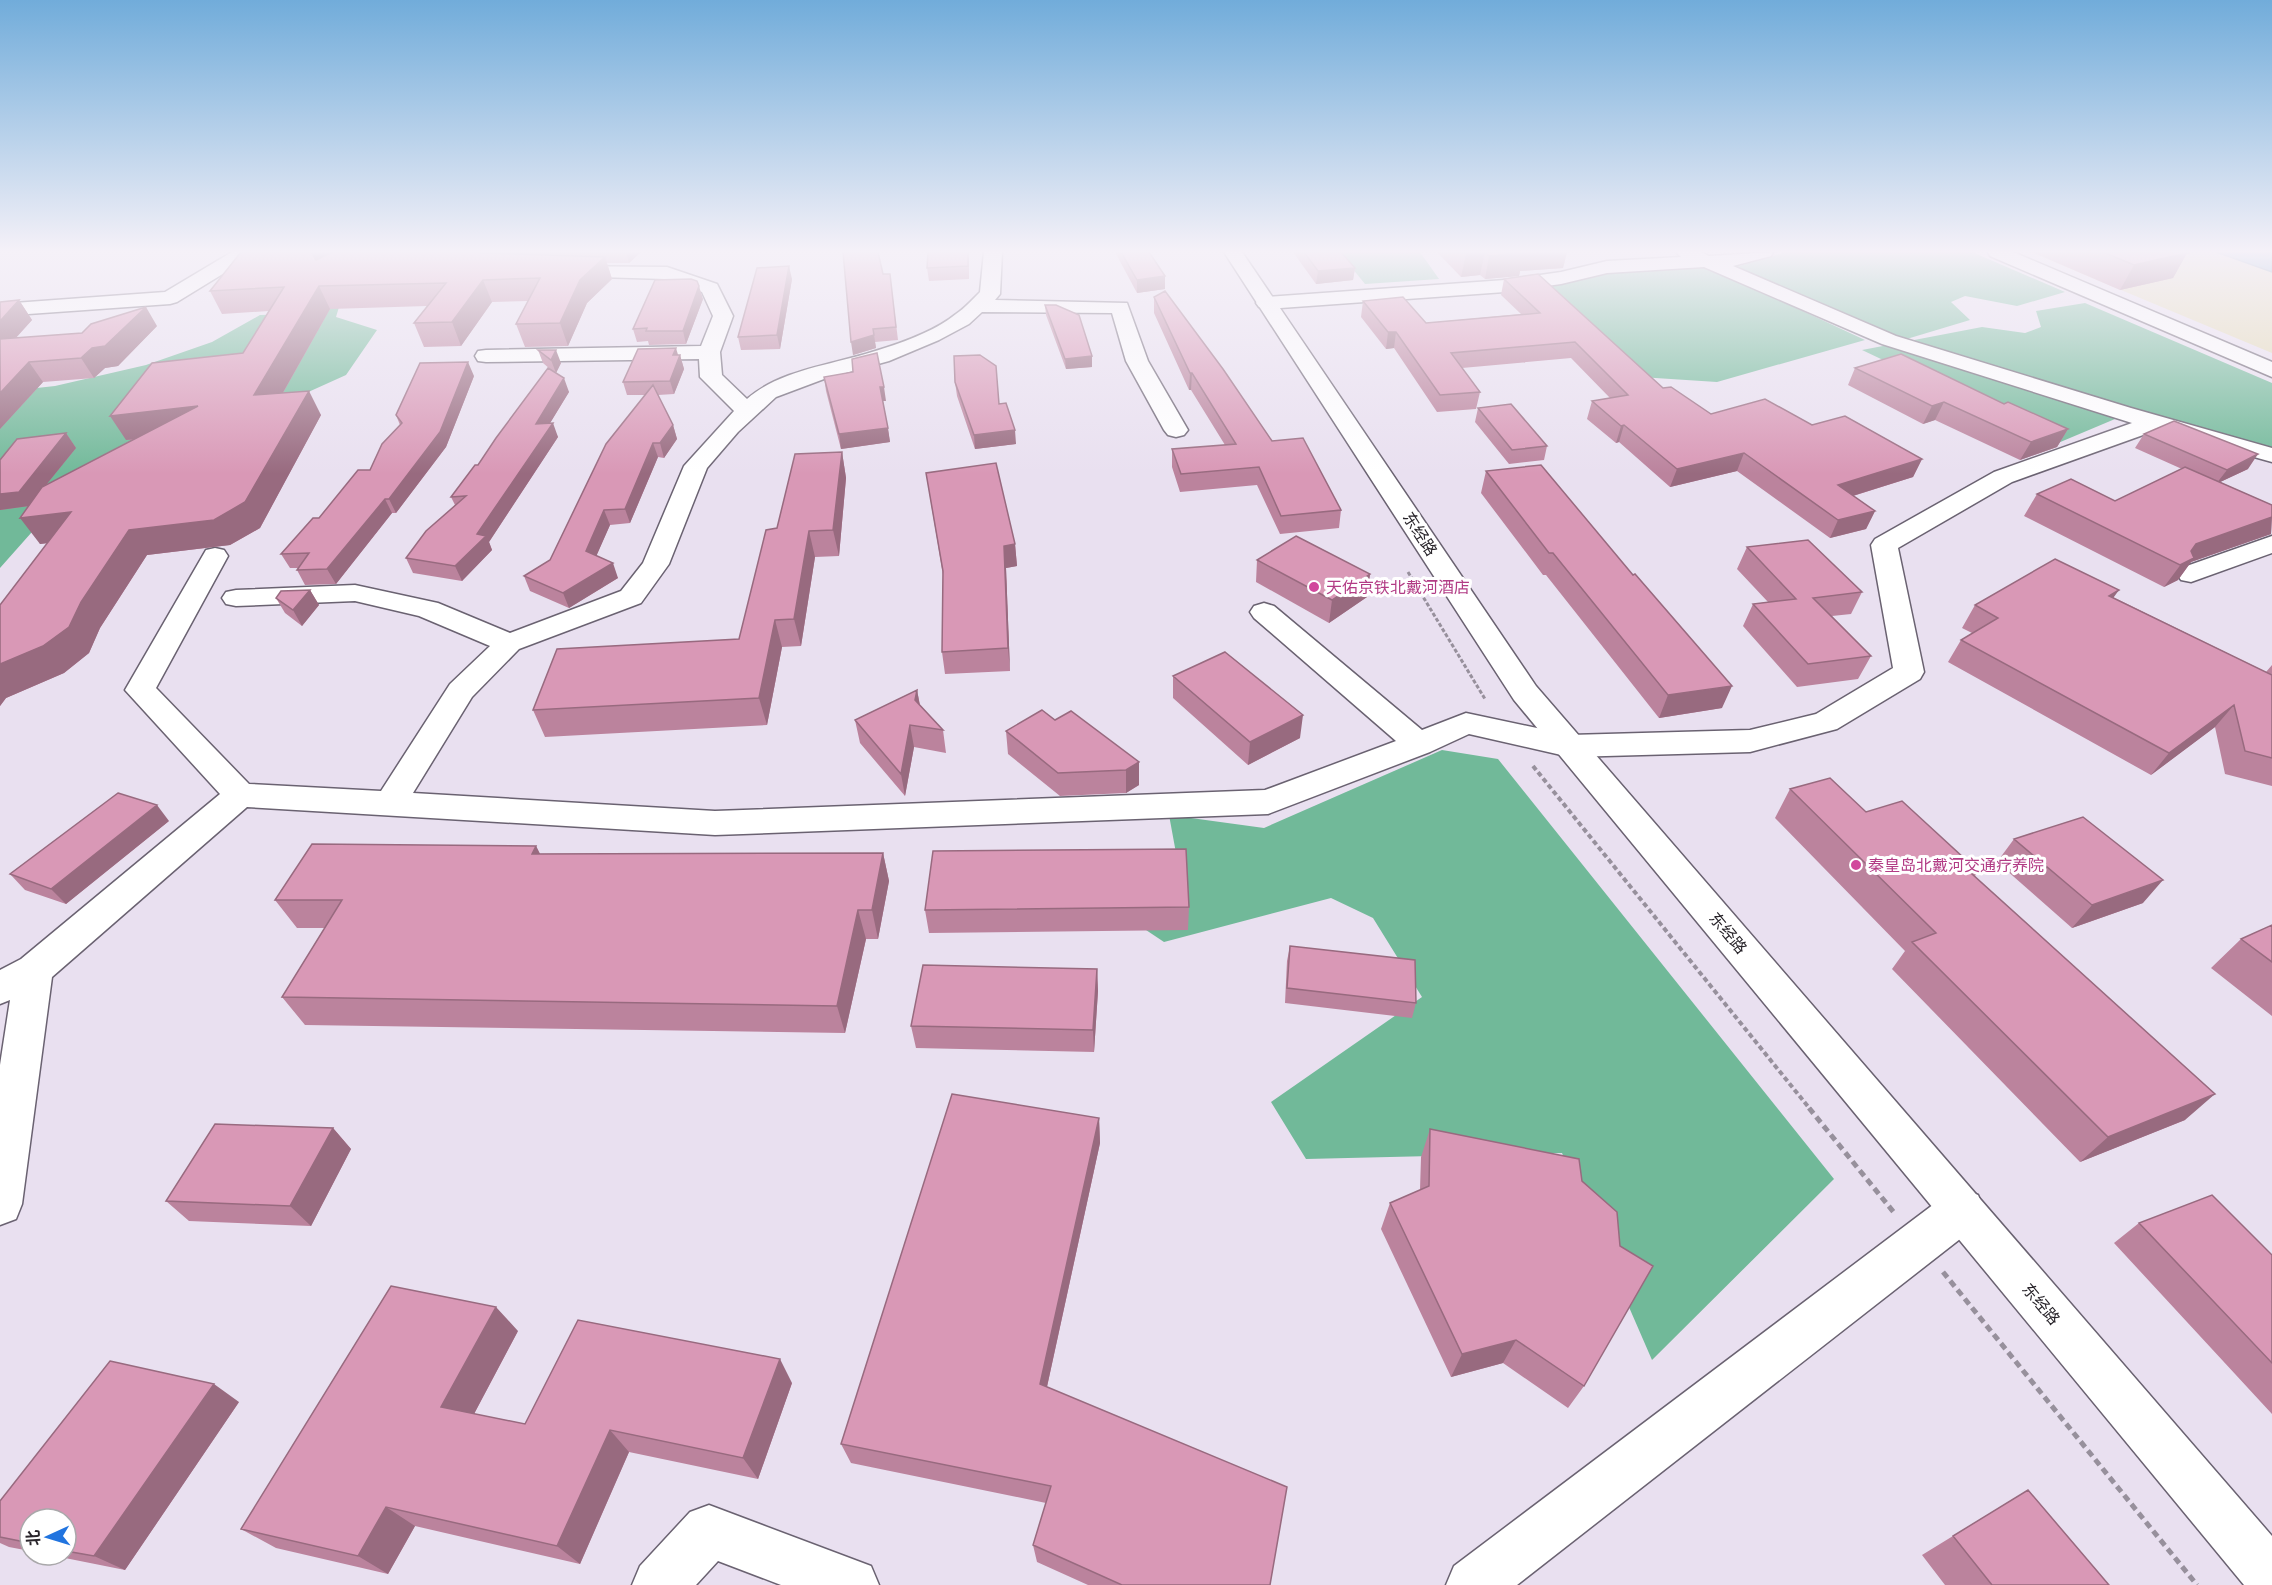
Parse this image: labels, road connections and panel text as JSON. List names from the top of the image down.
{
  "streets": {
    "street": ["东经路"]
  },
  "places": ["天佑京铁北戴河酒店", "秦皇岛北戴河交通疗养院"],
  "north": "left"
}
